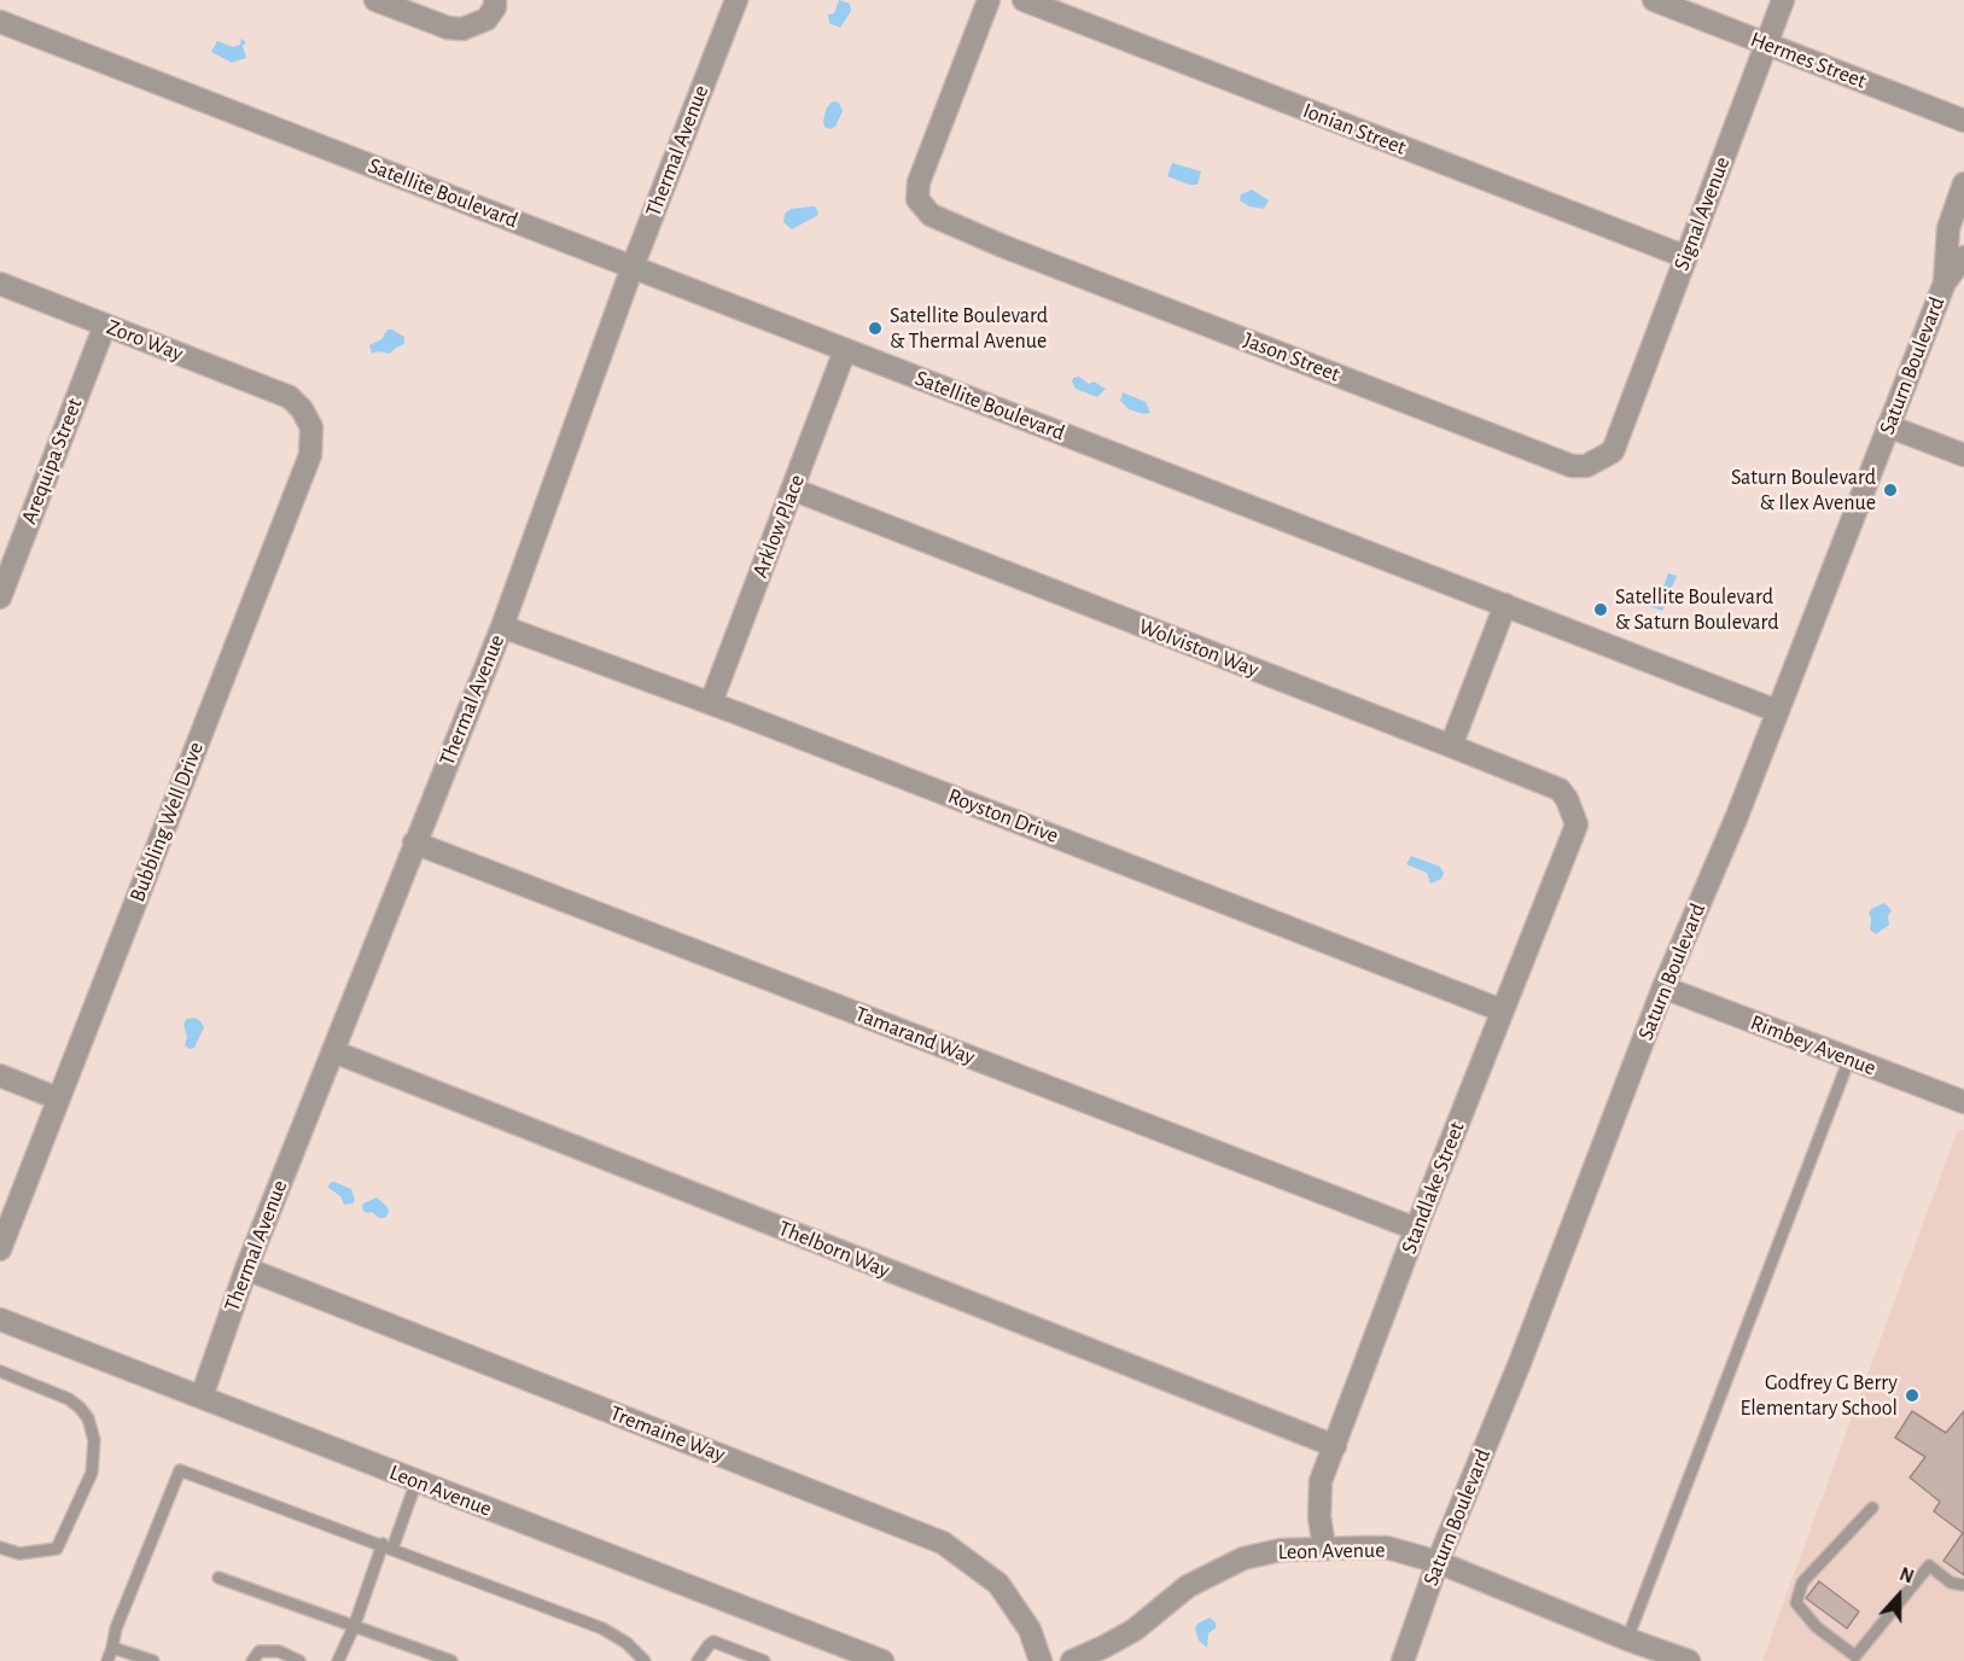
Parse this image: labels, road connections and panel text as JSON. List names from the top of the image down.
{
  "streets": {
    "street": [
      "Hermes Street",
      "Ionian Street",
      "Thermal Avenue",
      "Satellite Boulevard",
      "Signal Avenue",
      "Zoro Way",
      "Jason Street",
      "Saturn Boulevard",
      "Arequipa Street",
      "Arklow Place",
      "Wolviston Way",
      "Royston Drive",
      "Bubbling Well Drive",
      "Tamarand Way",
      "Rimbey Avenue",
      "Standlake Street",
      "Thelborn Way",
      "Tremaine Way",
      "Leon Avenue"
    ]
  },
  "crossings": [
    ["Hermes Street", "Signal Avenue"],
    ["Ionian Street", "Signal Avenue"],
    ["Thermal Avenue", "Satellite Boulevard"],
    ["Thermal Avenue", "Royston Drive"],
    ["Thermal Avenue", "Tamarand Way"],
    ["Thermal Avenue", "Thelborn Way"],
    ["Thermal Avenue", "Tremaine Way"],
    ["Thermal Avenue", "Leon Avenue"],
    ["Satellite Boulevard", "Saturn Boulevard"],
    ["Satellite Boulevard", "Arklow Place"],
    ["Signal Avenue", "Jason Street"],
    ["Zoro Way", "Arequipa Street"],
    ["Zoro Way", "Bubbling Well Drive"],
    ["Saturn Boulevard", "Rimbey Avenue"],
    ["Saturn Boulevard", "Leon Avenue"],
    ["Arklow Place", "Wolviston Way"],
    ["Arklow Place", "Royston Drive"],
    ["Wolviston Way", "Standlake Street"],
    ["Royston Drive", "Standlake Street"],
    ["Tamarand Way", "Standlake Street"],
    ["Standlake Street", "Thelborn Way"],
    ["Standlake Street", "Leon Avenue"]
  ],
  "places": [
    "Satellite Boulevard & Thermal Avenue",
    "Saturn Boulevard & Ilex Avenue",
    "Satellite Boulevard & Saturn Boulevard",
    "Godfrey G Berry Elementary School"
  ],
  "north": "top"
}
